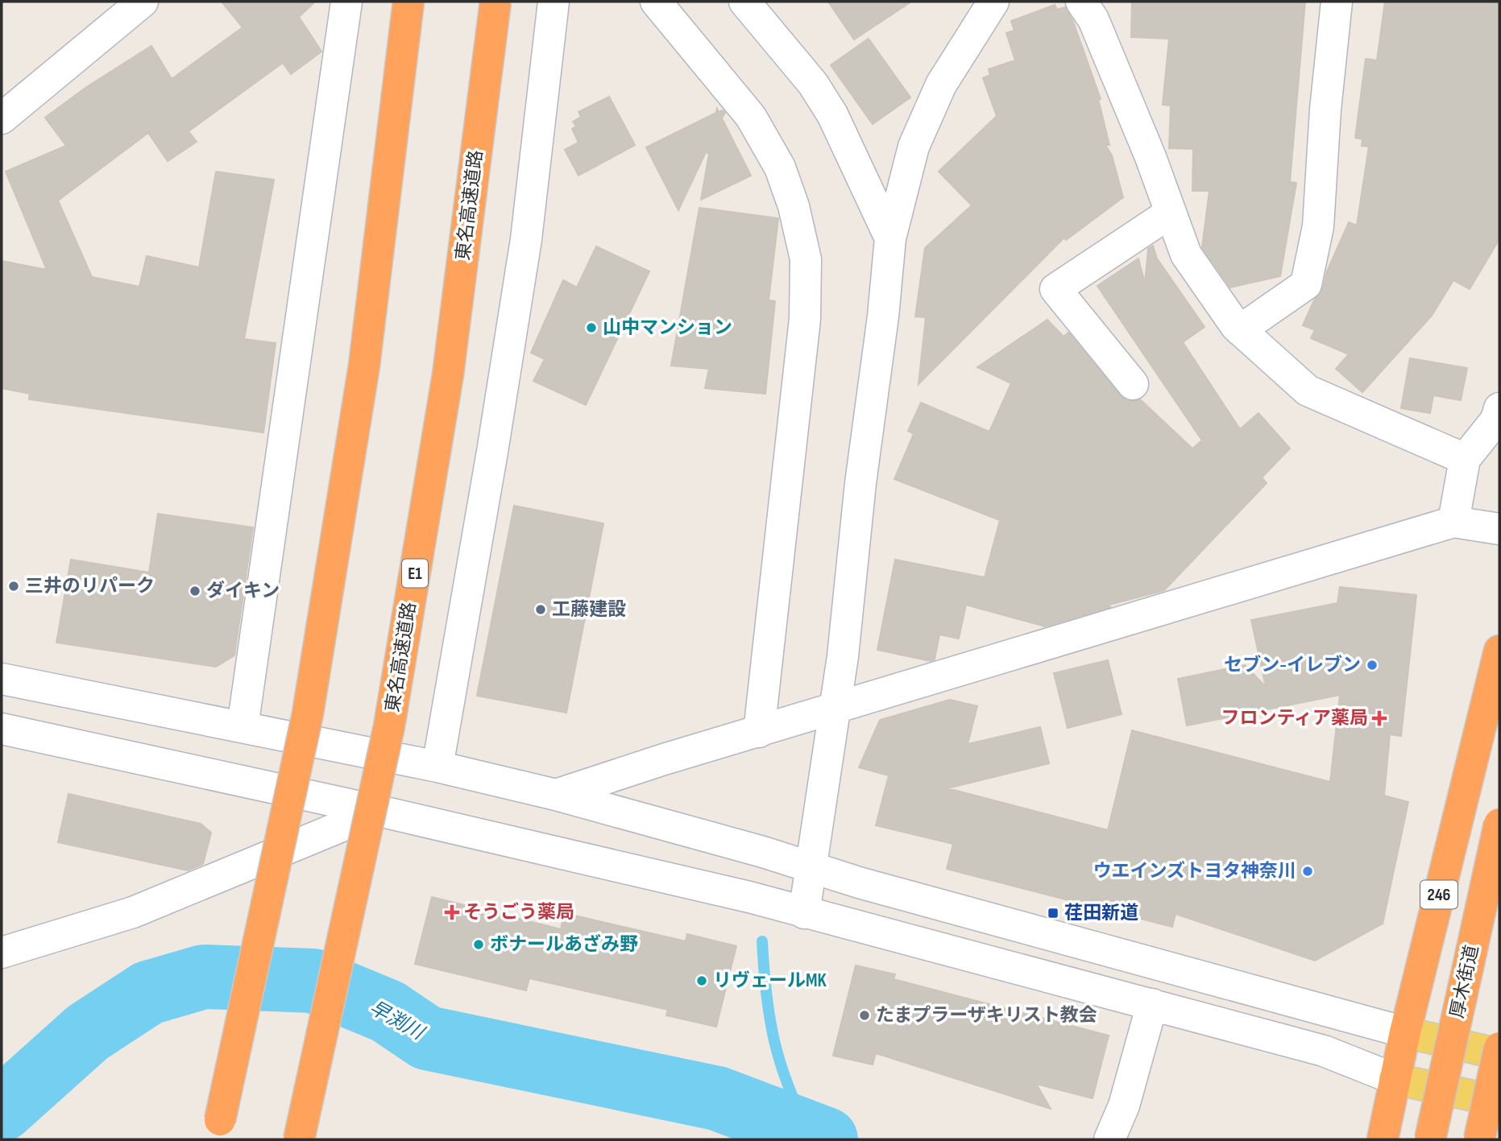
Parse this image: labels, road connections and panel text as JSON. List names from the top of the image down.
{
  "streets": {
    "highway": [
      "東名高速道路",
      "E1",
      "246",
      "厚木街道"
    ]
  },
  "water": ["早渕川"],
  "places": {
    "other": [
      "山中マンション",
      "三井のリパーク",
      "ダイキン",
      "工藤建設",
      "セブン-イレブン",
      "ウエインズトヨタ神奈川",
      "ボナールあざみ野",
      "リヴェールMK",
      "たまプラーザキリスト教会"
    ],
    "health": ["フロンティア薬局", "そうごう薬局"],
    "transit": ["荏田新道"]
  }
}
